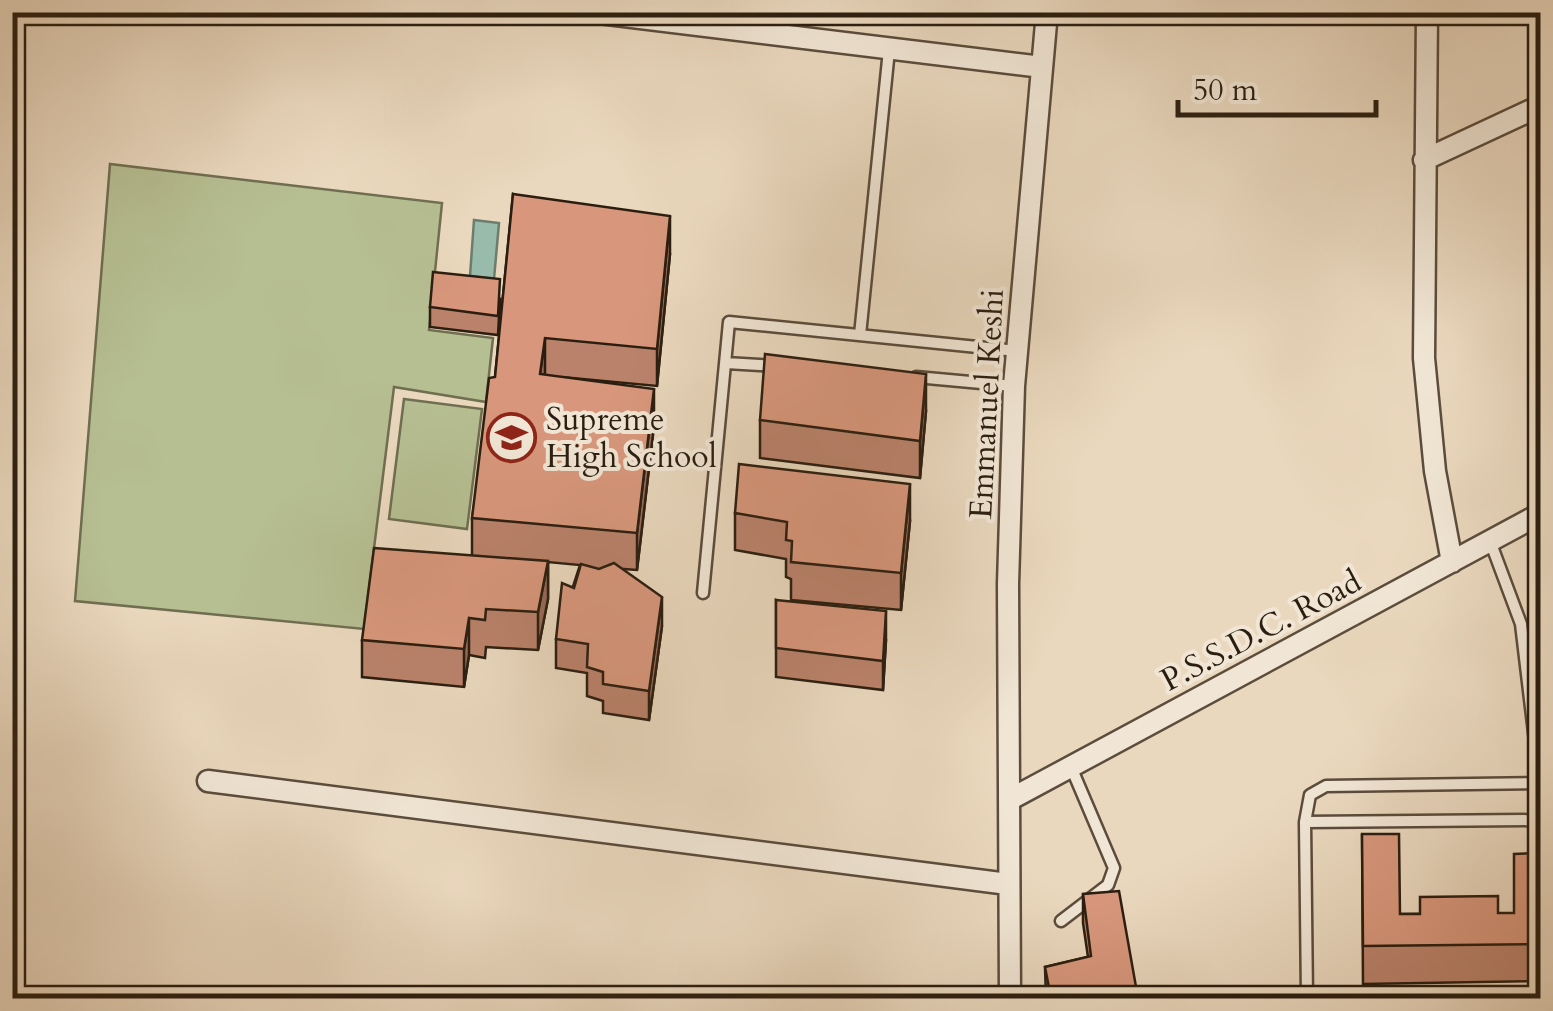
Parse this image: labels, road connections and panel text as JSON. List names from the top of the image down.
{
  "streets": {
    "street": ["Emmanuel Keshi", "P.S.S.D.C. Road"]
  },
  "crossings": [
    ["Emmanuel Keshi", "P.S.S.D.C. Road"]
  ],
  "places": {
    "school or university": ["Supreme High School"]
  },
  "scale_bar": "50 m"
}
